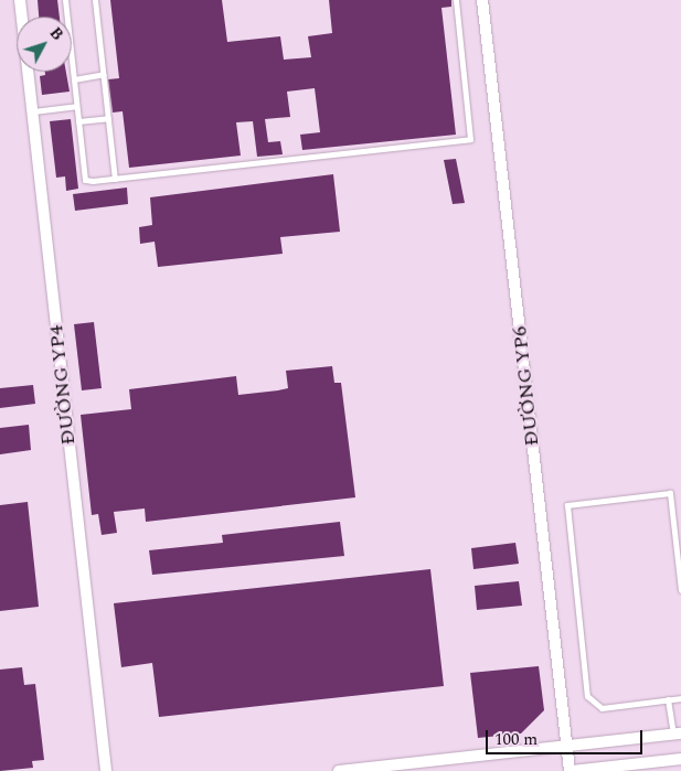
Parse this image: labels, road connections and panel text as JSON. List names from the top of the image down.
{
  "streets": {
    "street": ["ĐƯỜNG YP4", "ĐƯỜNG YP6"]
  },
  "scale_bar": "100 m",
  "north": "top right"
}
